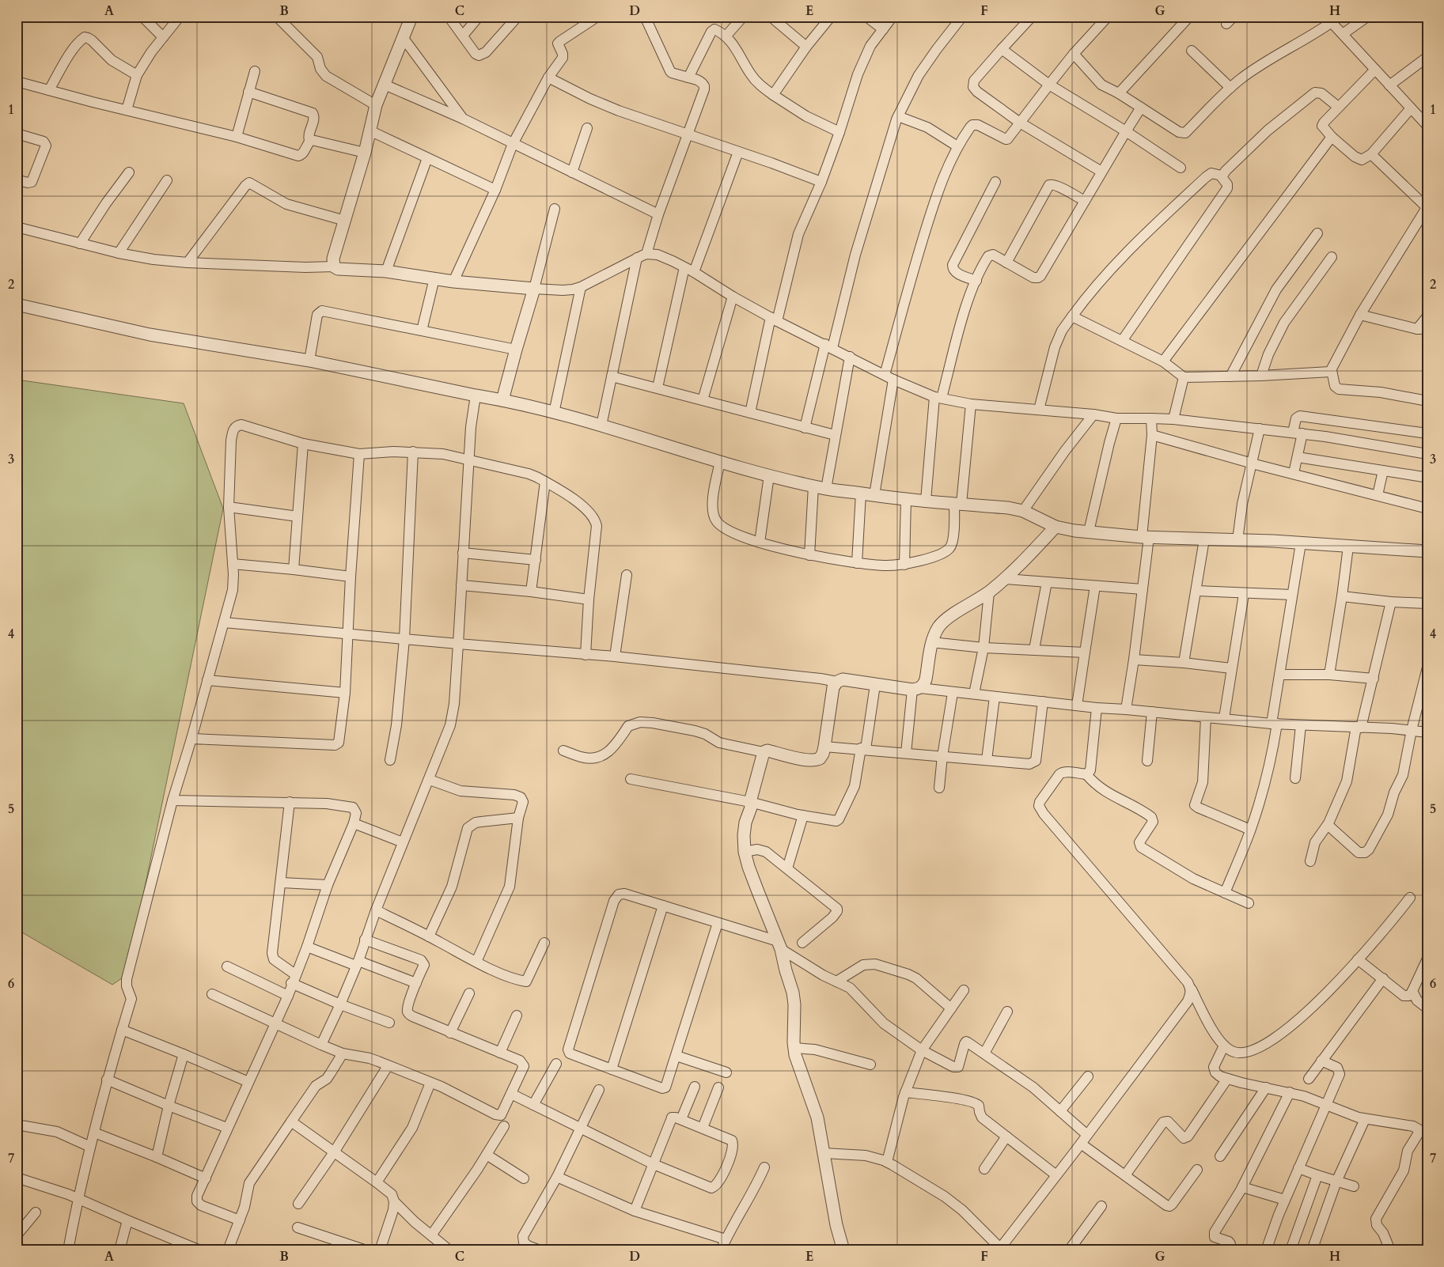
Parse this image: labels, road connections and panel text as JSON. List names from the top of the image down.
{
  "grid": {
    "columns": [
      "A",
      "B",
      "C",
      "D",
      "E",
      "F",
      "G",
      "H"
    ],
    "rows": [
      "1",
      "2",
      "3",
      "4",
      "5",
      "6",
      "7"
    ]
  }
}
